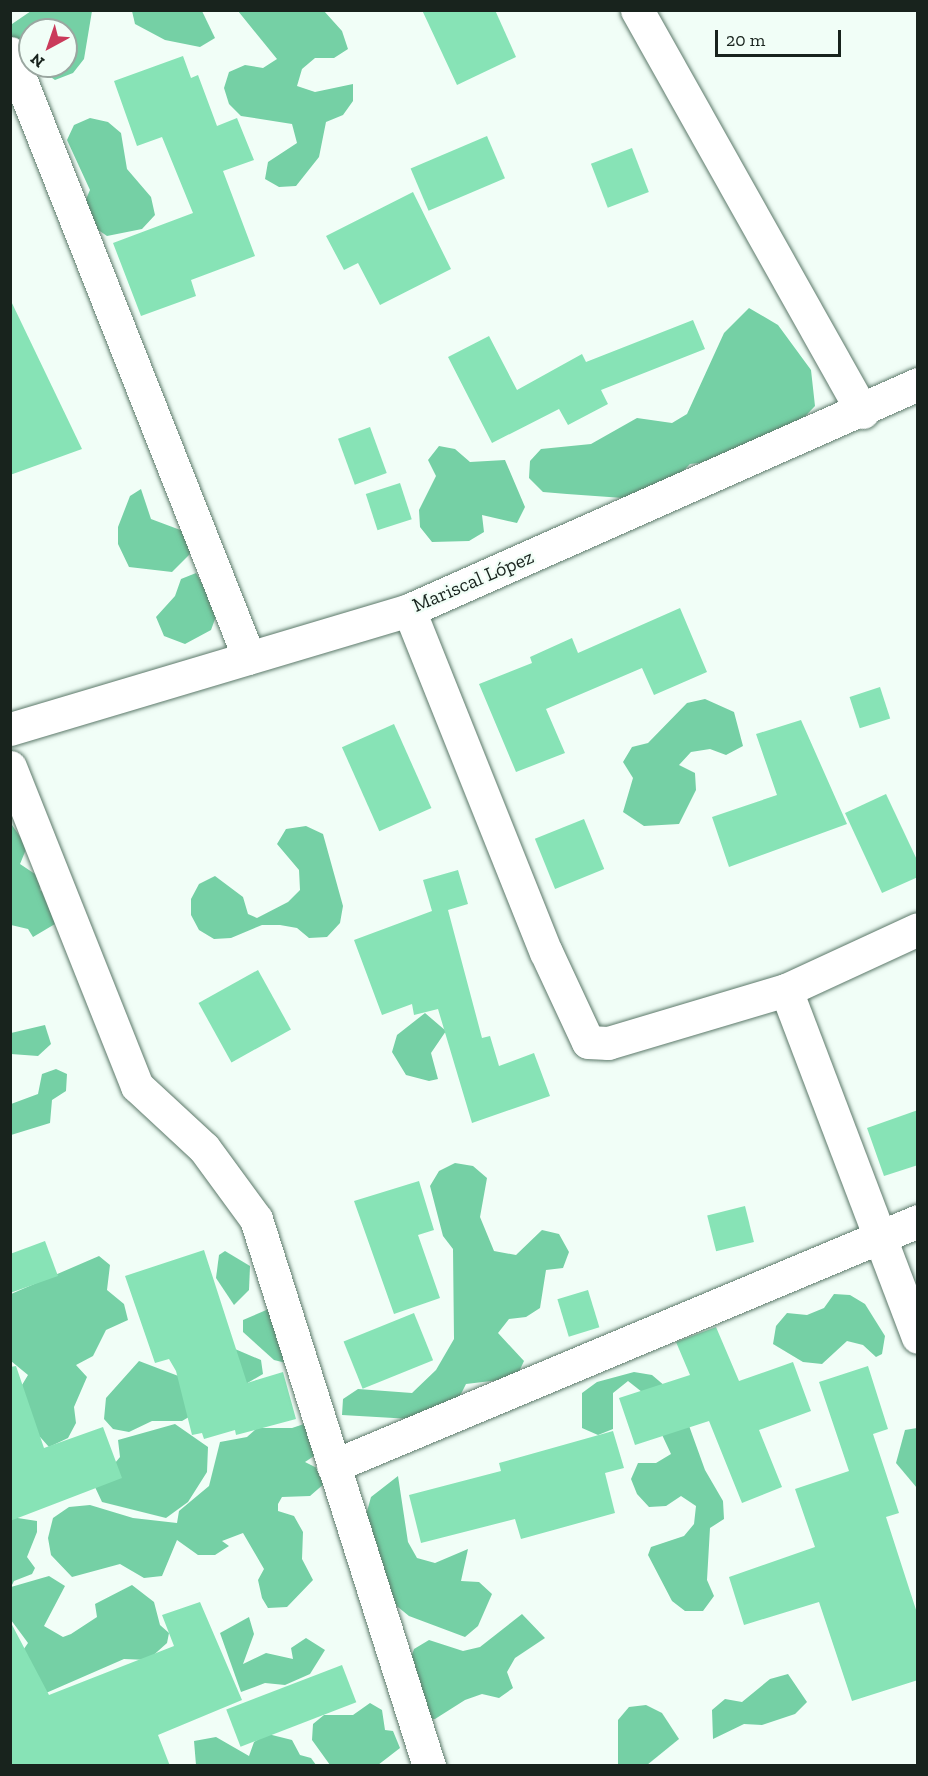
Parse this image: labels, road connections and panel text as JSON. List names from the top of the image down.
{
  "streets": {
    "street": ["Mariscal López"]
  },
  "scale_bar": "20 m",
  "north": "bottom left"
}
